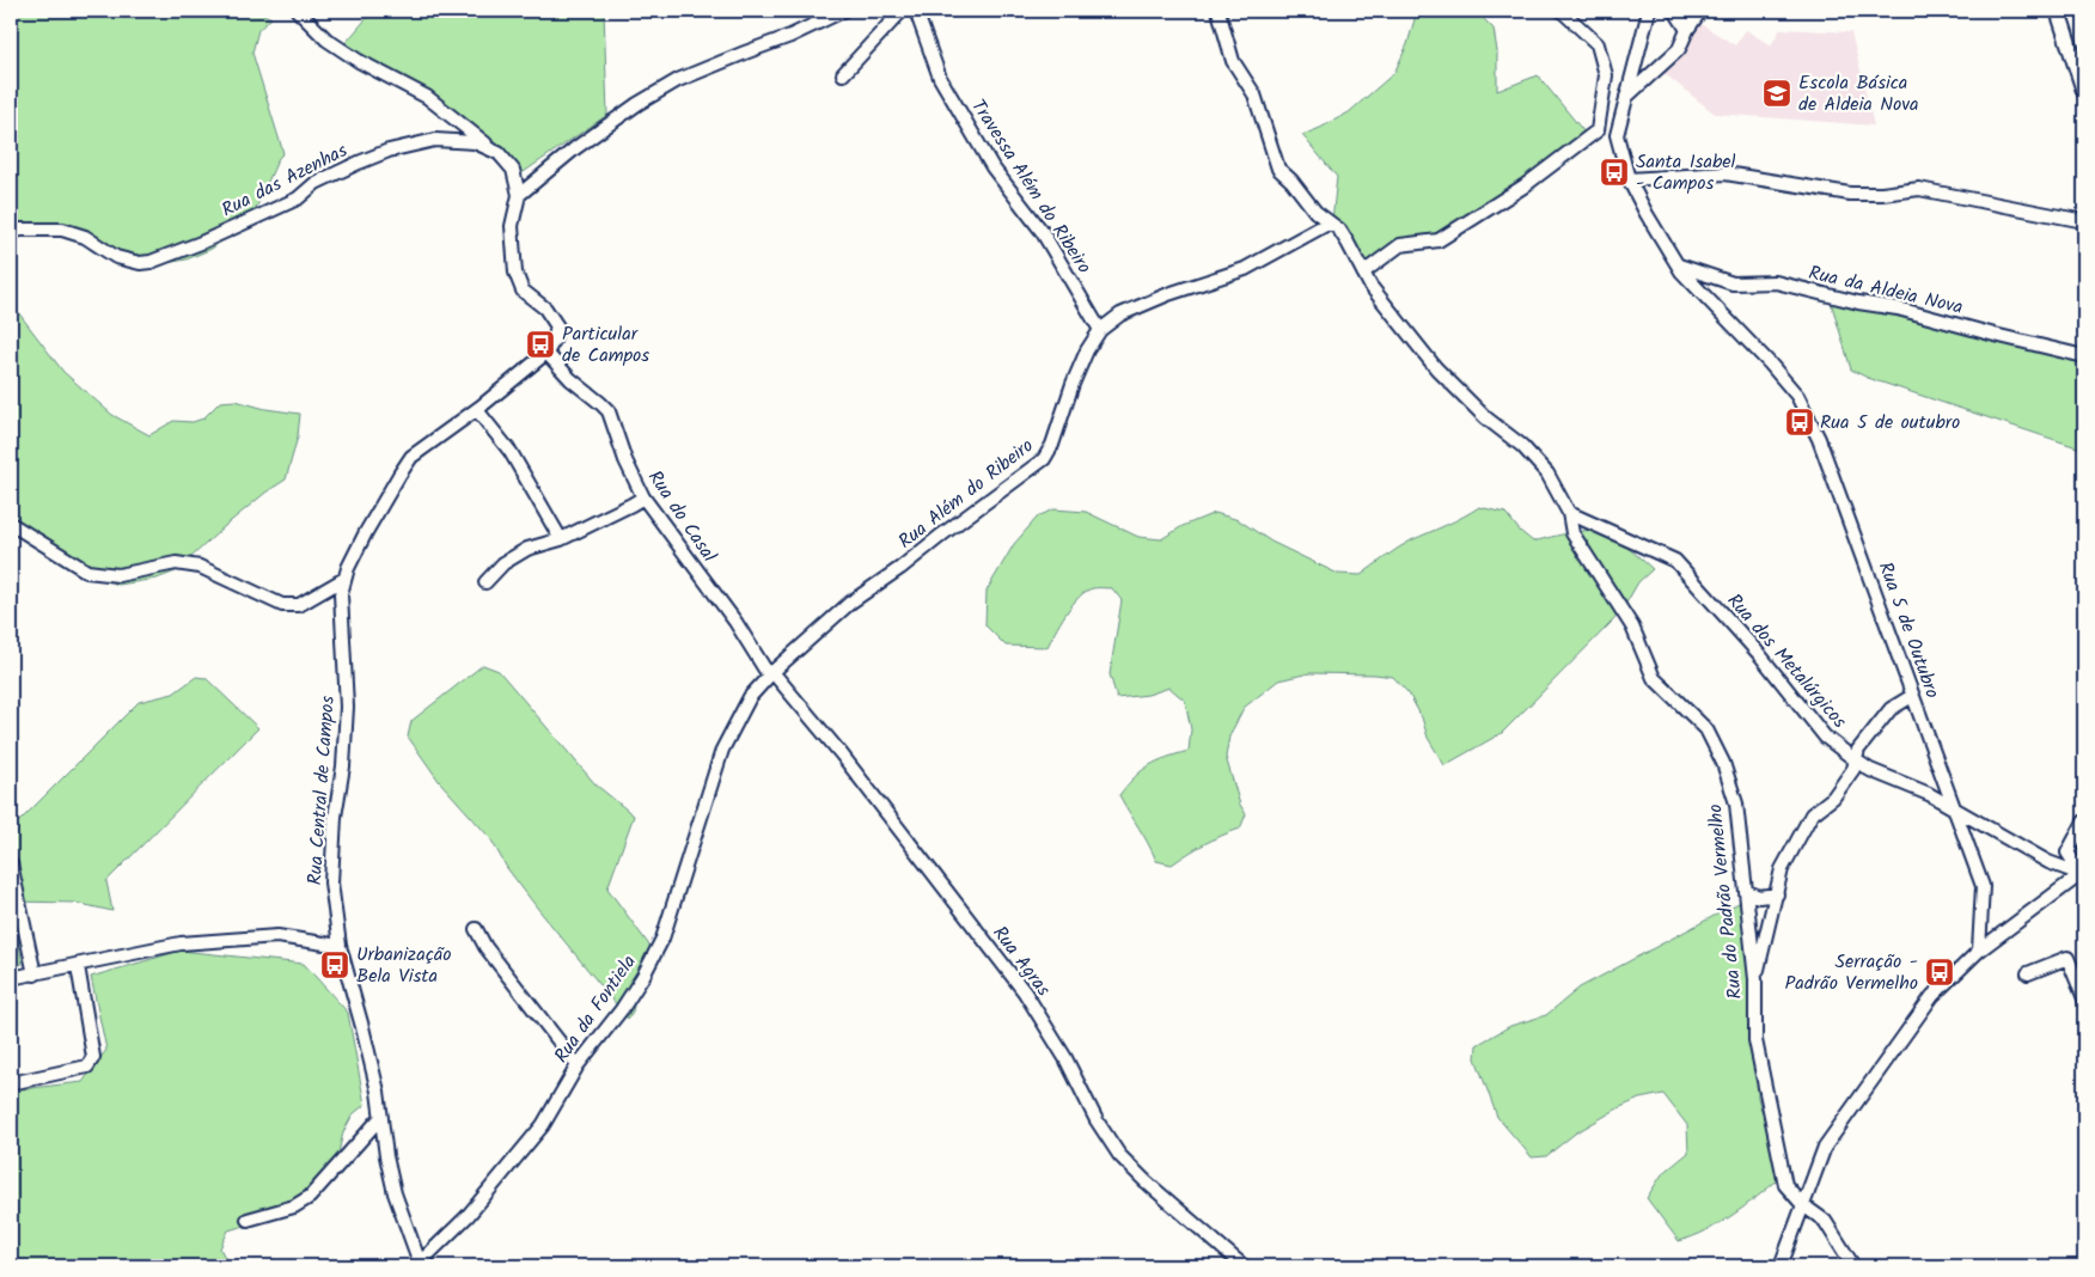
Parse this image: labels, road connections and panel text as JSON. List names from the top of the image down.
{
  "streets": {
    "street": [
      "Rua das Azenhas",
      "Travessa Além do Ribeiro",
      "Rua da Aldeia Nova",
      "Rua Além do Ribeiro",
      "Rua do Casal",
      "Rua 5 de Outubro",
      "Rua dos Metalúrgicos",
      "Rua Central de Campos",
      "Rua do Padrão Vermelho",
      "Rua Agras",
      "Rua da Fontiela"
    ]
  },
  "crossings": [
    ["Travessa Além do Ribeiro", "Rua Além do Ribeiro"],
    ["Rua da Aldeia Nova", "Rua 5 de Outubro"],
    ["Rua Além do Ribeiro", "Rua do Casal"],
    ["Rua Além do Ribeiro", "Rua do Padrão Vermelho"],
    ["Rua Além do Ribeiro", "Rua Agras"],
    ["Rua Além do Ribeiro", "Rua da Fontiela"],
    ["Rua do Casal", "Rua Central de Campos"],
    ["Rua do Casal", "Rua Agras"],
    ["Rua do Casal", "Rua da Fontiela"],
    ["Rua 5 de Outubro", "Rua dos Metalúrgicos"],
    ["Rua dos Metalúrgicos", "Rua do Padrão Vermelho"],
    ["Rua Central de Campos", "Rua da Fontiela"],
    ["Rua Agras", "Rua da Fontiela"]
  ],
  "places": {
    "school or university": ["Escola Básica de Aldeia Nova"],
    "bus stop": [
      "Santa Isabel - Campos",
      "Particular de Campos",
      "Rua 5 de outubro",
      "Urbanização Bela Vista",
      "Serração - Padrão Vermelho"
    ]
  }
}
